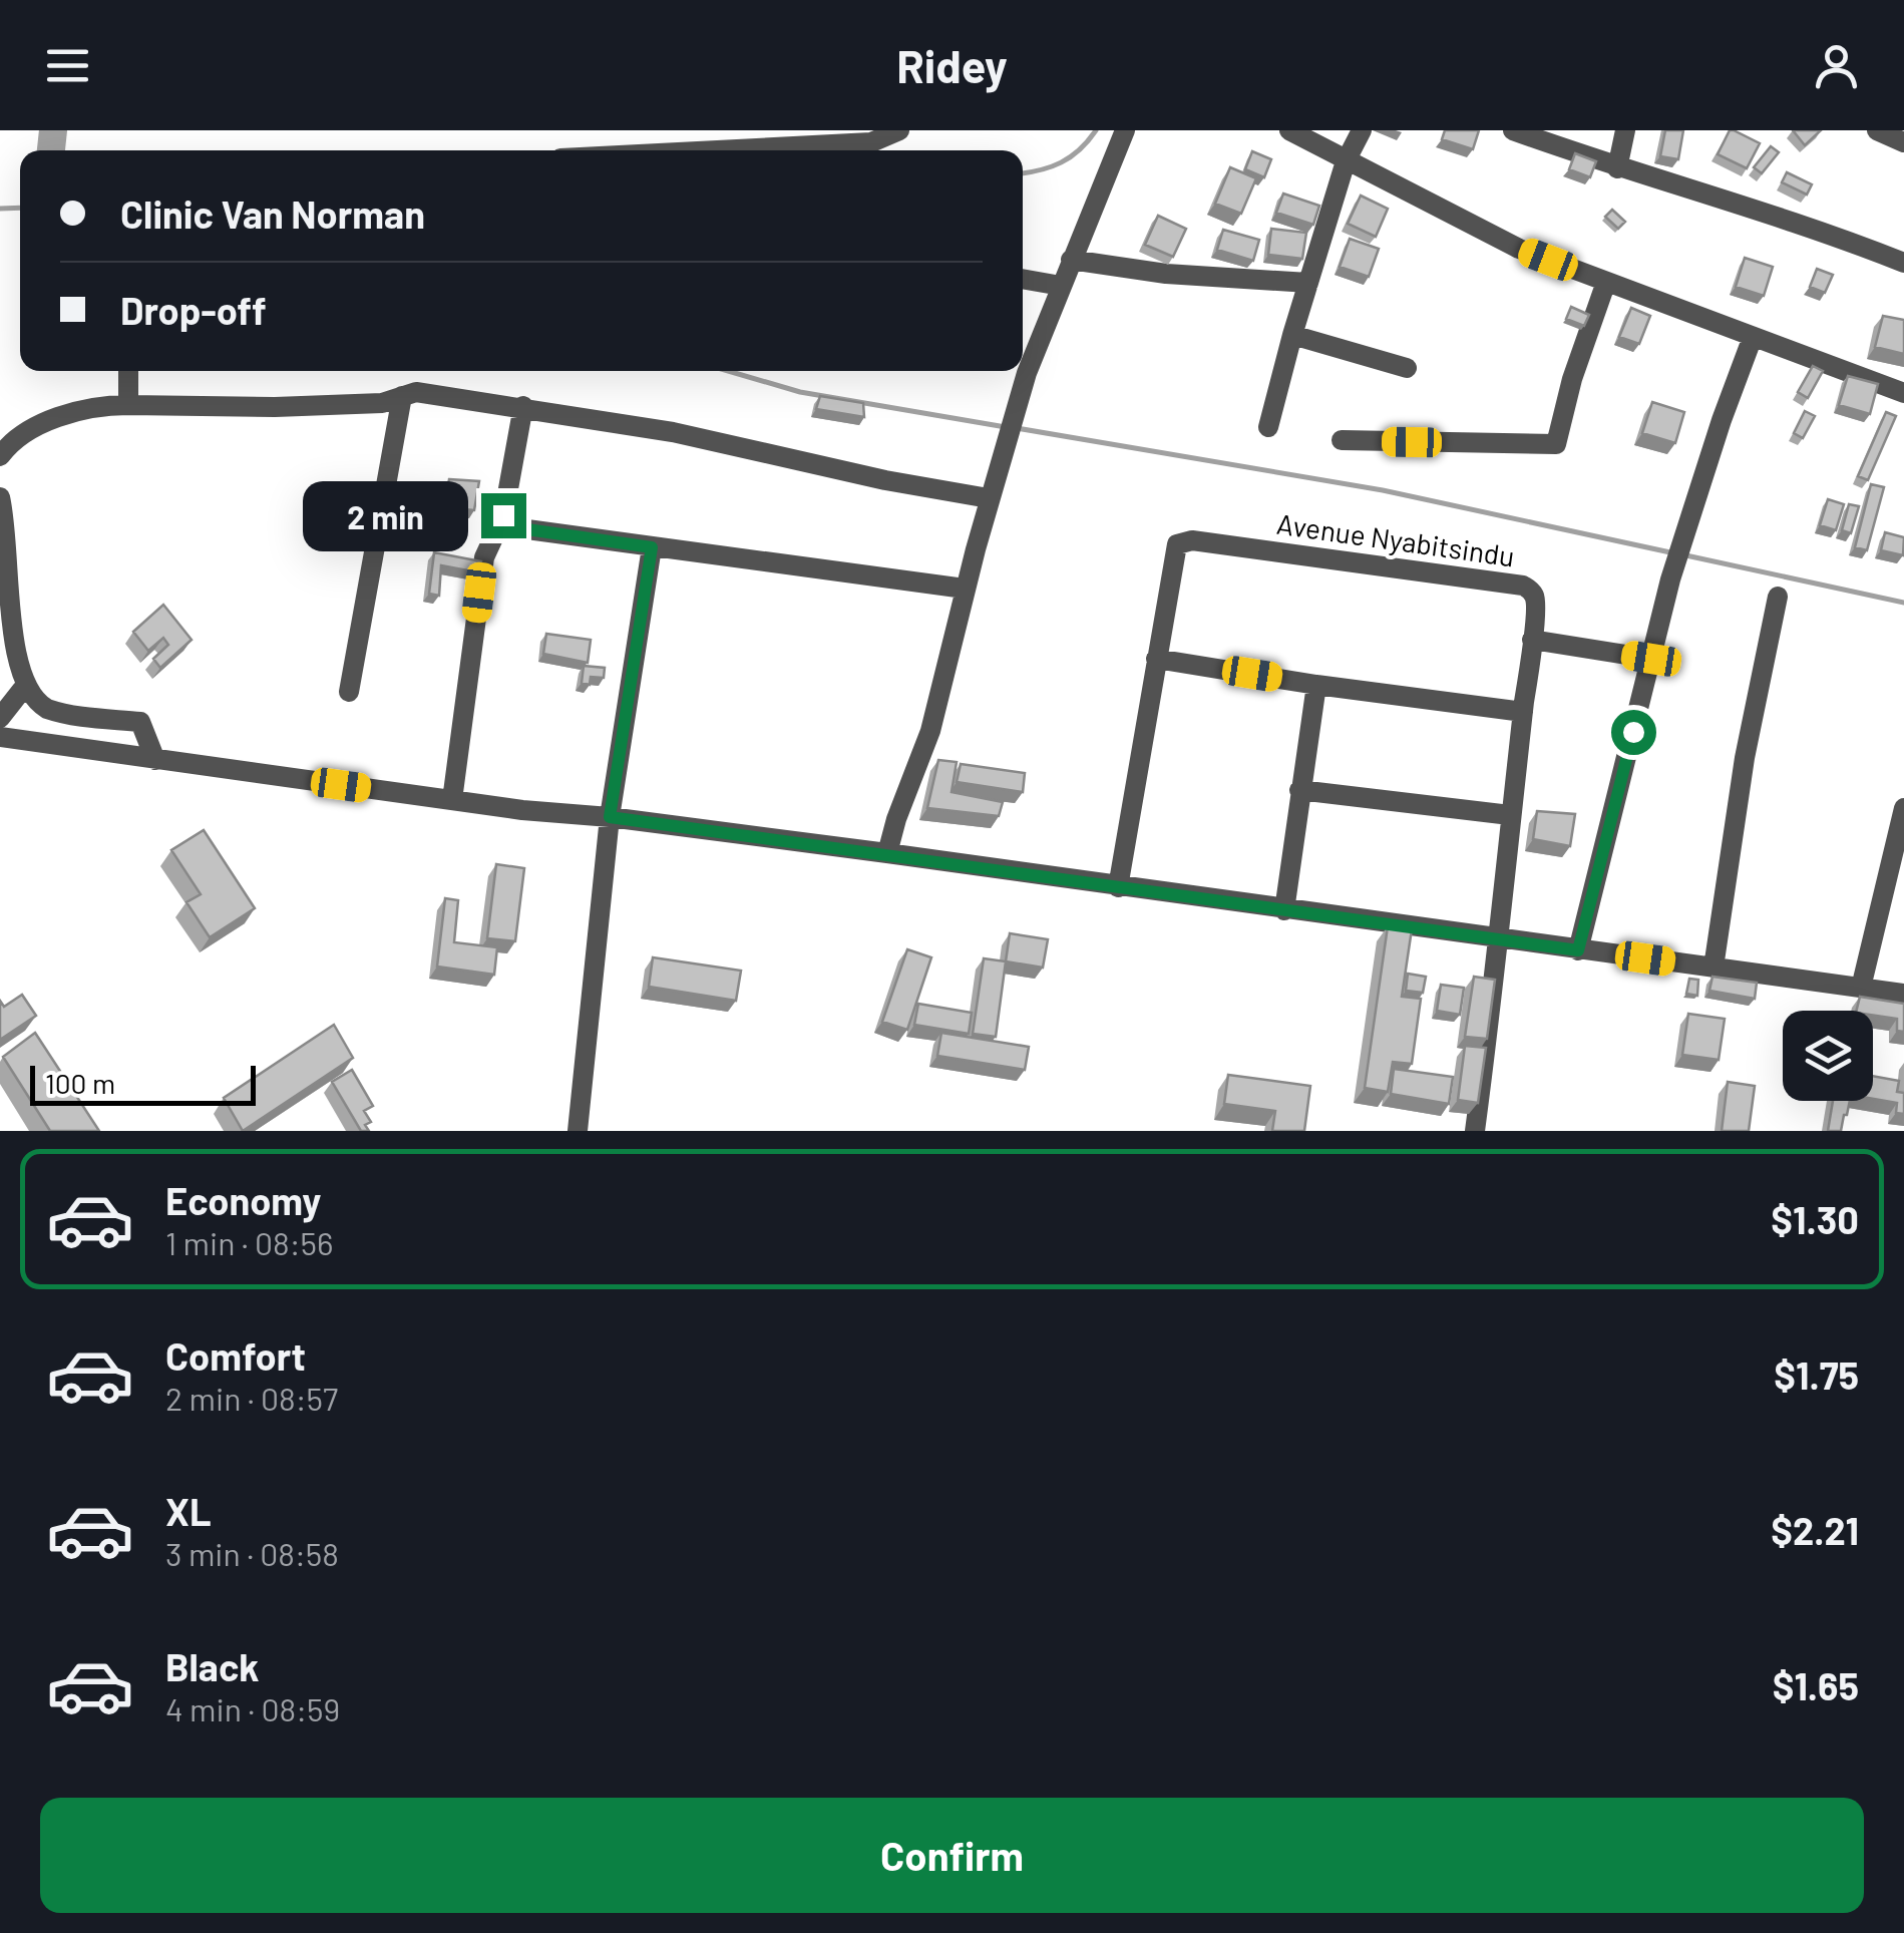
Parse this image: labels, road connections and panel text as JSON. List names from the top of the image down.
{
  "streets": {
    "street": ["Avenue Nyabitsindu"]
  },
  "scale_bar": "100 m",
  "page": {
    "header": "Ridey",
    "banner": ["Clinic Van Norman", "Drop-off"],
    "bubble": "2 min",
    "scale": "100 m",
    "list": [
      {
        "name": "Economy",
        "note": "1 min · 08:56",
        "value": "$1.30"
      },
      {
        "name": "Comfort",
        "note": "2 min · 08:57",
        "value": "$1.75"
      },
      {
        "name": "XL",
        "note": "3 min · 08:58",
        "value": "$2.21"
      },
      {
        "name": "Black",
        "note": "4 min · 08:59",
        "value": "$1.65"
      }
    ],
    "buttons": "Confirm"
  }
}
